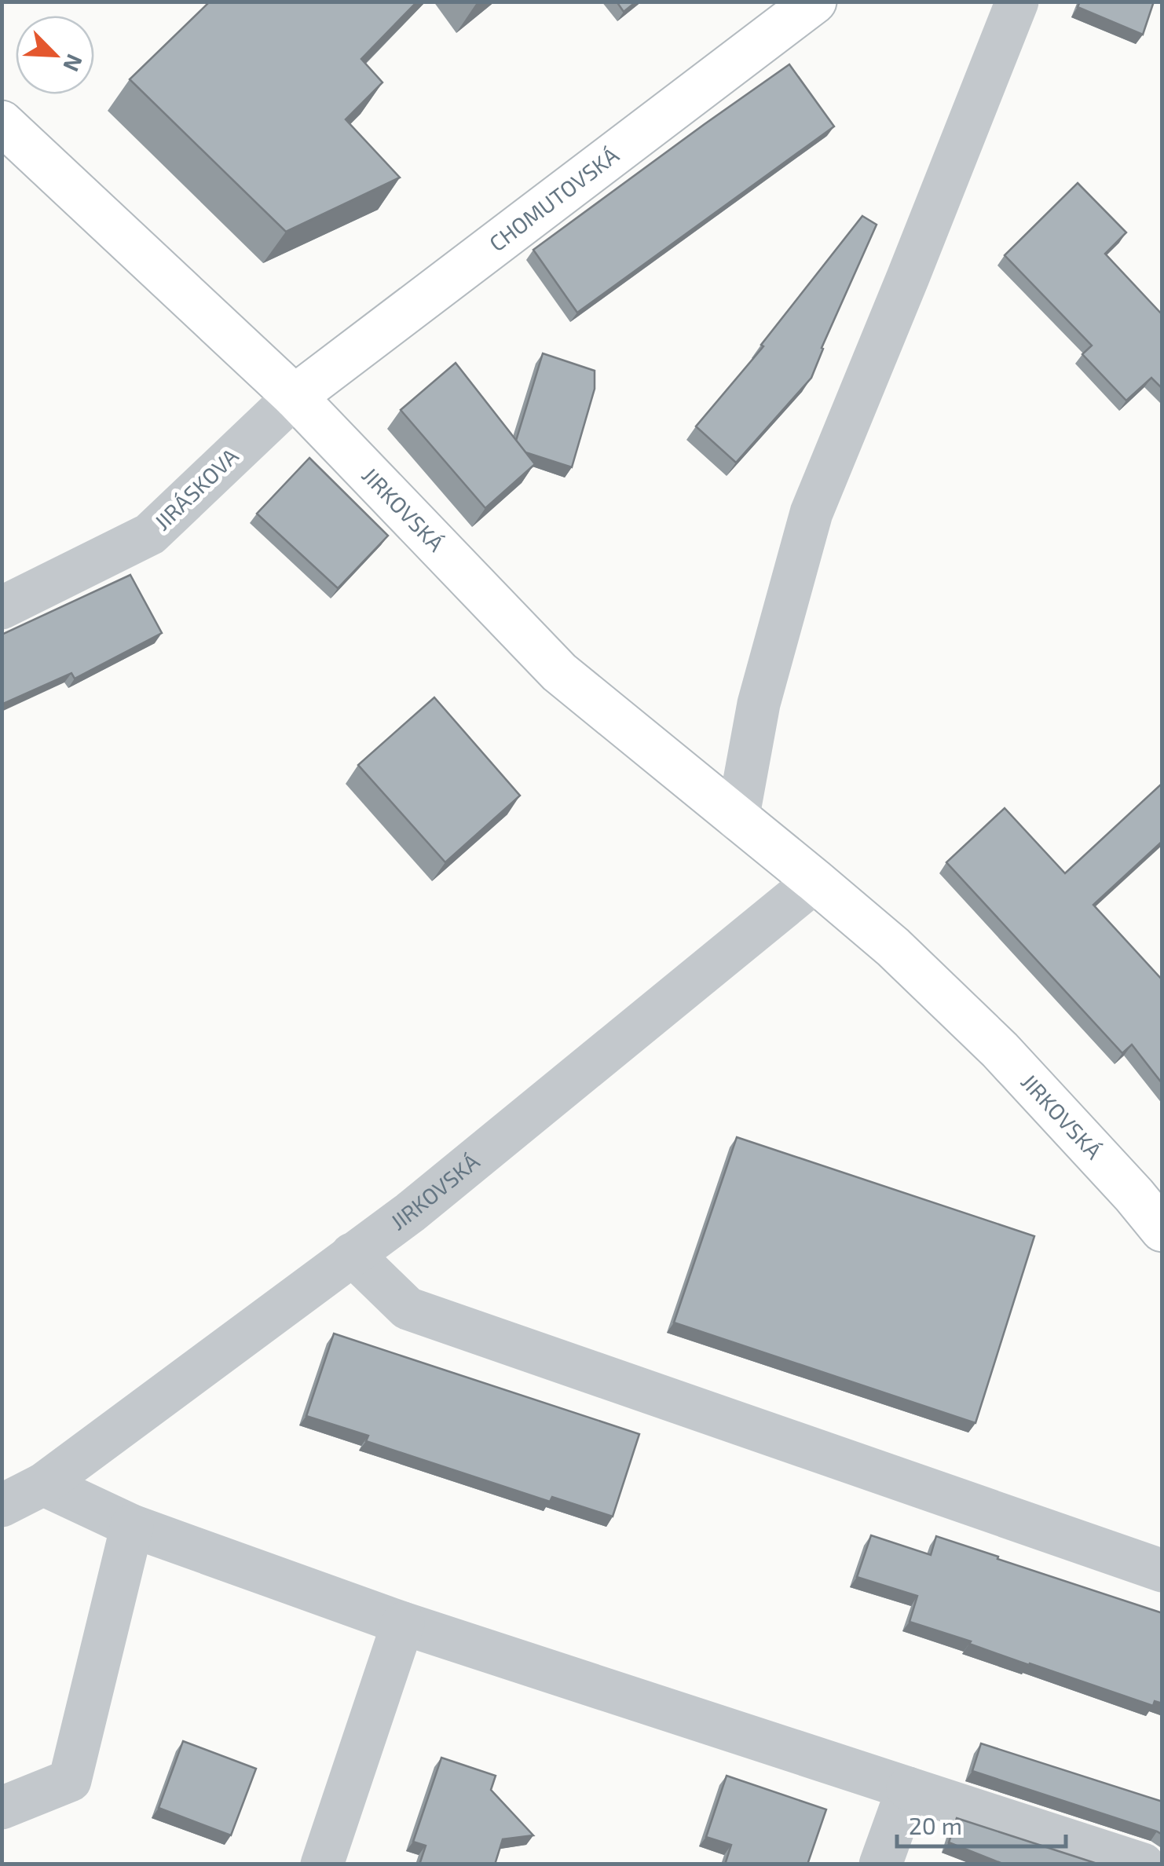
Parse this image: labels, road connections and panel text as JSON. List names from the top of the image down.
{
  "streets": {
    "street": ["CHOMUTOVSKÁ", "JIRÁSKOVA", "JIRKOVSKÁ"]
  },
  "crossings": [
    ["CHOMUTOVSKÁ", "JIRÁSKOVA"],
    ["CHOMUTOVSKÁ", "JIRKOVSKÁ"],
    ["JIRÁSKOVA", "JIRKOVSKÁ"]
  ],
  "scale_bar": "20 m",
  "north": "bottom right"
}
